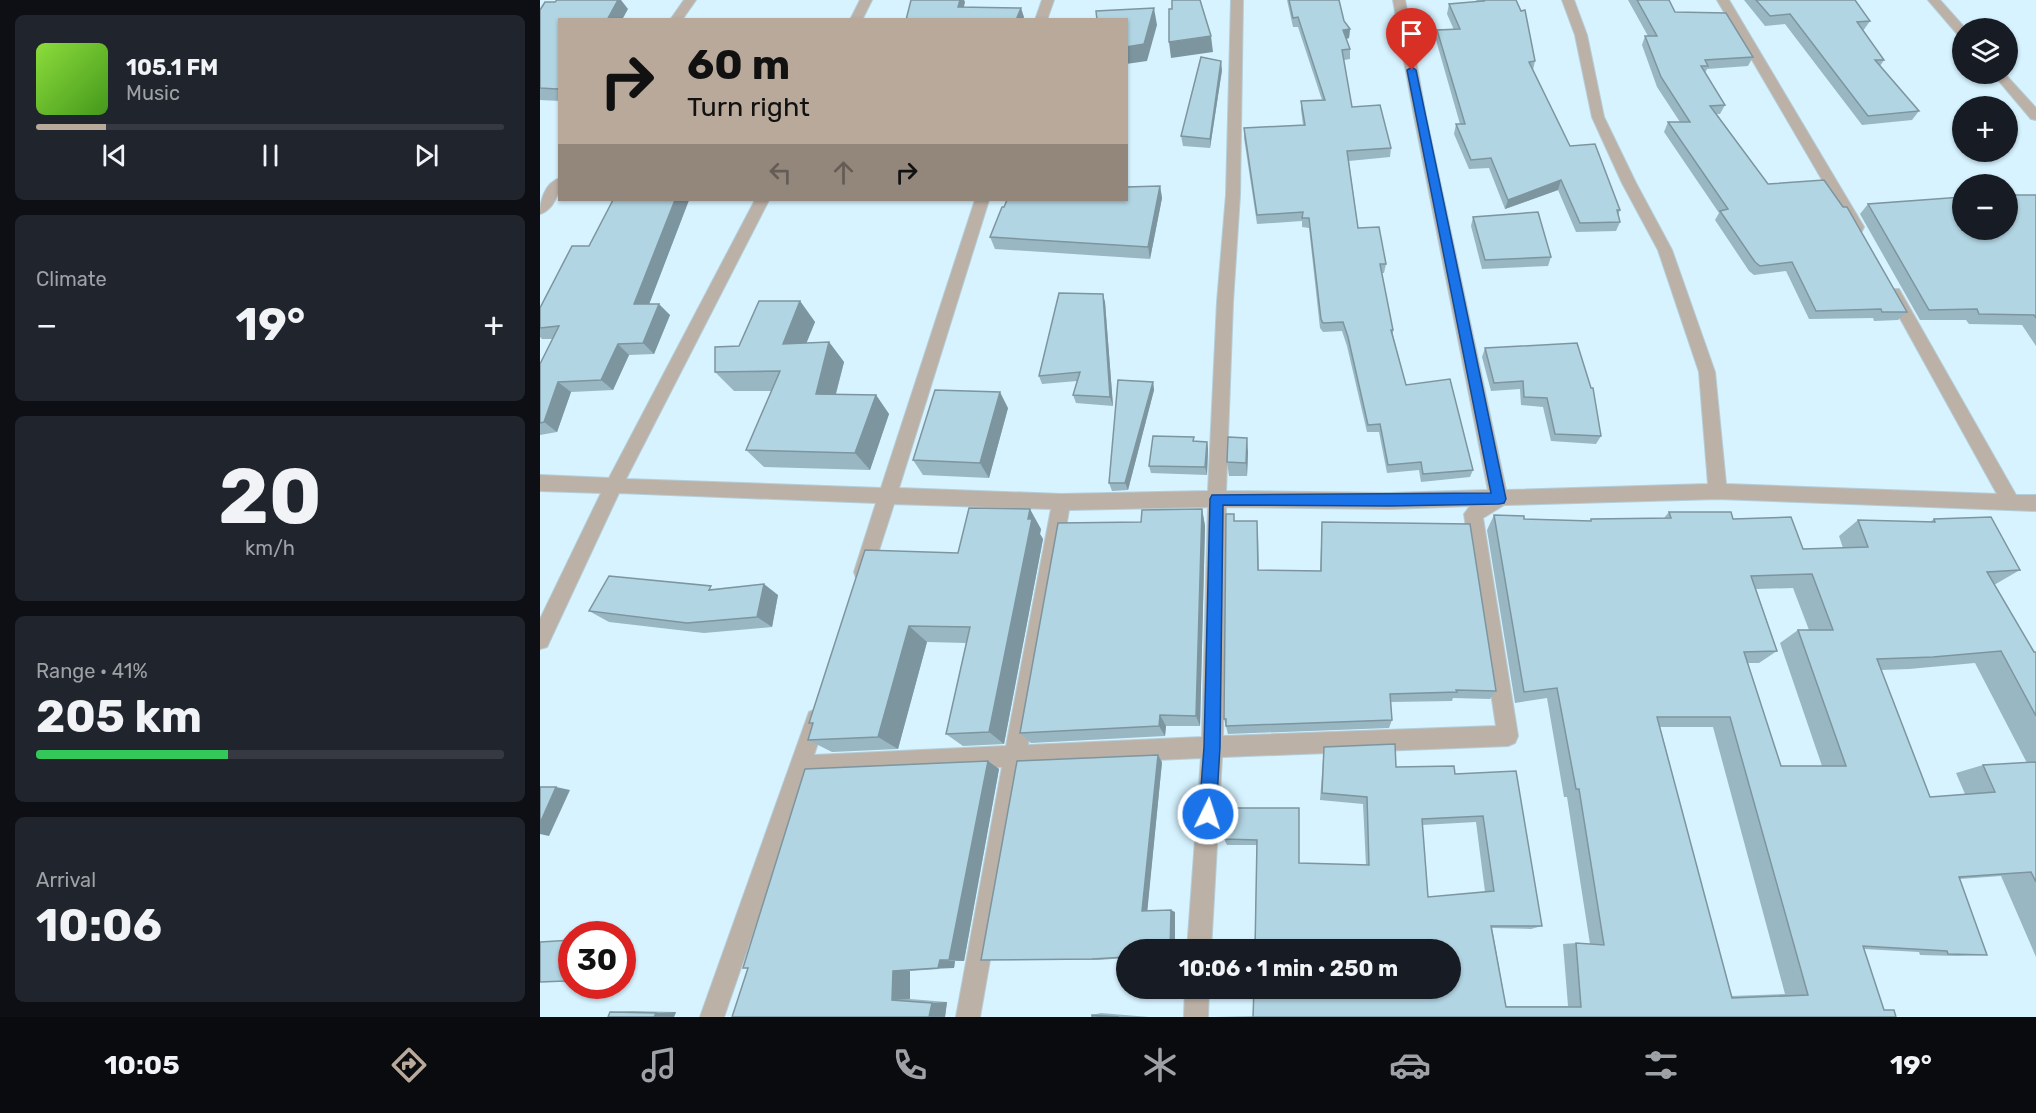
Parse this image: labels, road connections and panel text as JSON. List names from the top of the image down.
{
  "page": {
    "map_buttons": ["+", "−"],
    "turn": ["60 m", "Turn right"],
    "song": ["105.1 FM", "Music"],
    "tile": [
      "Climate",
      ["20", "km/h"],
      ["Range · 41%", "205 km"],
      ["Arrival", "10:06"]
    ],
    "heat": ["−", "19°", "+"],
    "limit": "30",
    "trip": "10:06 · 1 min · 250 m",
    "tabs": ["10:05", "19°"]
  }
}
